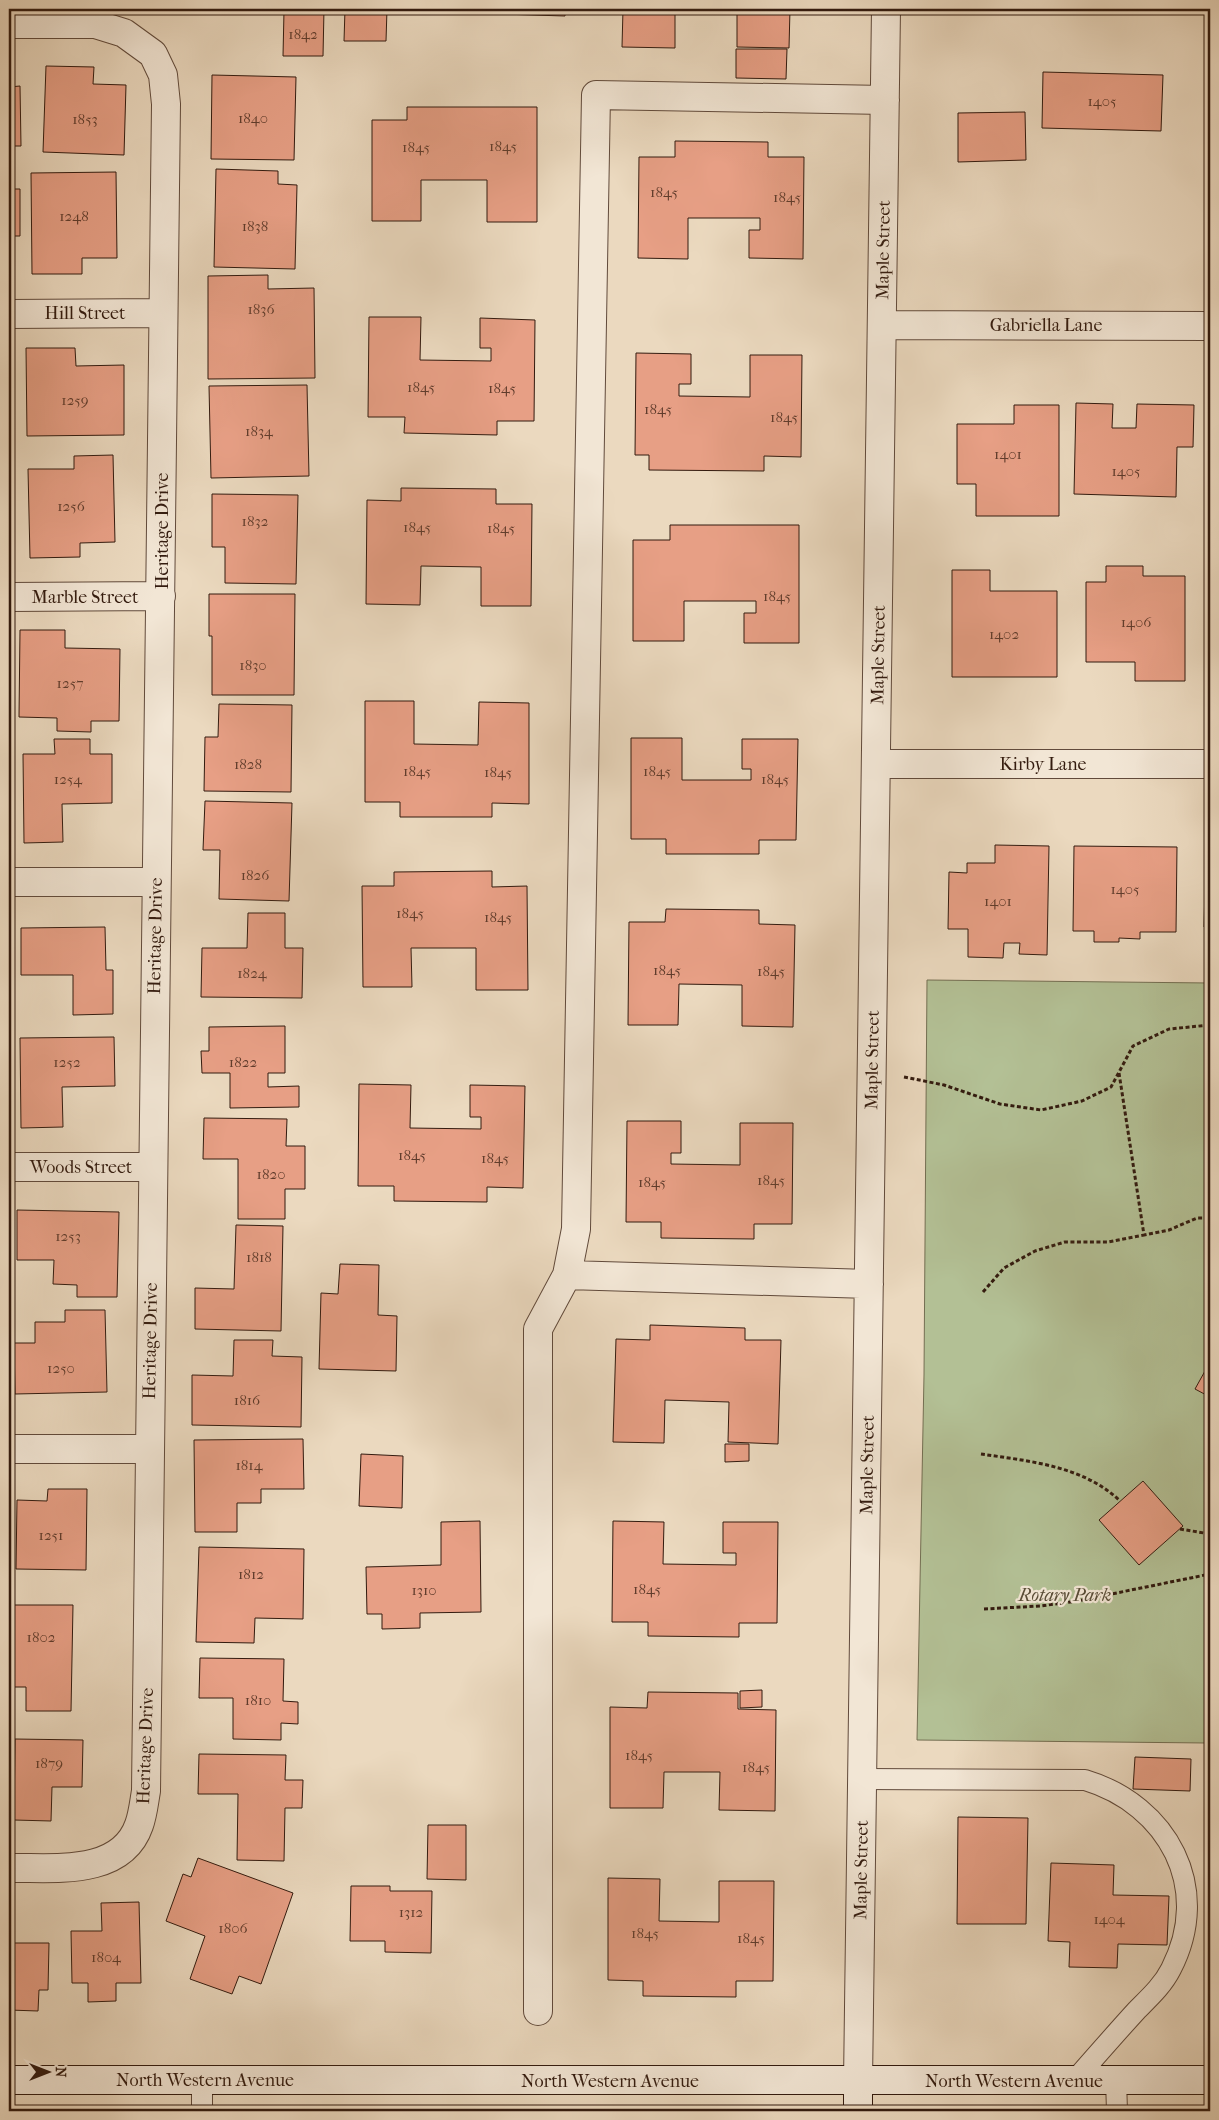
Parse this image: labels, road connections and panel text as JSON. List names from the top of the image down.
{
  "streets": {
    "street": [
      "Maple Street",
      "Hill Street",
      "Gabriella Lane",
      "Heritage Drive",
      "Marble Street",
      "Kirby Lane",
      "Woods Street",
      "North Western Avenue"
    ]
  },
  "crossings": [
    ["Maple Street", "Gabriella Lane"],
    ["Maple Street", "Kirby Lane"],
    ["Maple Street", "North Western Avenue"],
    ["Hill Street", "Heritage Drive"],
    ["Heritage Drive", "Marble Street"],
    ["Heritage Drive", "Woods Street"]
  ],
  "parks": ["Rotary Park"],
  "house_numbers": [
    "1842",
    "1405",
    "1840",
    "1853",
    "1845",
    "1845",
    "1845",
    "1845",
    "1248",
    "1838",
    "1836",
    "1845",
    "1845",
    "1259",
    "1845",
    "1845",
    "1834",
    "1401",
    "1405",
    "1256",
    "1832",
    "1845",
    "1845",
    "1845",
    "1406",
    "1402",
    "1830",
    "1257",
    "1828",
    "1845",
    "1845",
    "1845",
    "1254",
    "1845",
    "1826",
    "1405",
    "1401",
    "1845",
    "1845",
    "1845",
    "1845",
    "1824",
    "1252",
    "1822",
    "1845",
    "1845",
    "1820",
    "1845",
    "1845",
    "1253",
    "1818",
    "1250",
    "1816",
    "1814",
    "1251",
    "1812",
    "1845",
    "1310",
    "1802",
    "1810",
    "1845",
    "1879",
    "1845",
    "1312",
    "1404",
    "1806",
    "1845",
    "1845",
    "1804"
  ],
  "north": "right"
}
